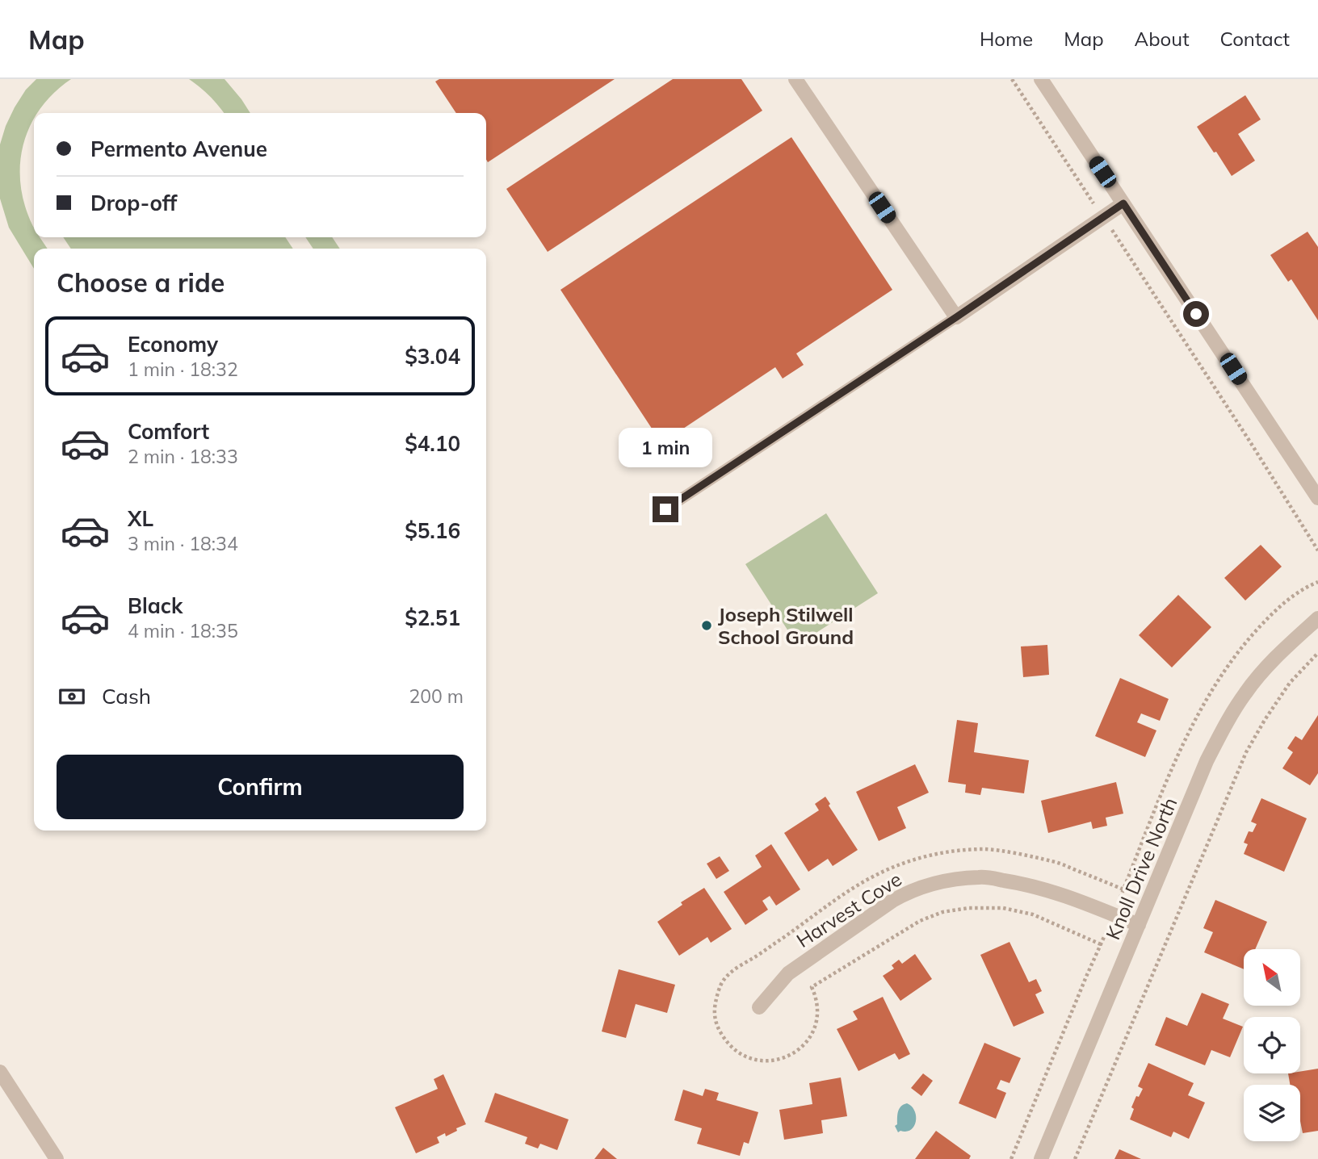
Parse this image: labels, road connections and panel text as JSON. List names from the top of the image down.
{
  "streets": {
    "street": ["Knoll Drive North", "Harvest Cove"]
  },
  "crossings": [
    ["Knoll Drive North", "Harvest Cove"]
  ],
  "places": ["Joseph Stilwell School Ground"],
  "north": "top left",
  "page": {
    "header": "Map",
    "nav": [
      "Home",
      "Map",
      "About",
      "Contact"
    ],
    "banner": ["Permento Avenue", "Drop-off"],
    "heading": "Choose a ride",
    "list": [
      {
        "name": "Economy",
        "note": "1 min · 18:32",
        "value": "$3.04"
      },
      {
        "name": "Comfort",
        "note": "2 min · 18:33",
        "value": "$4.10"
      },
      {
        "name": "XL",
        "note": "3 min · 18:34",
        "value": "$5.16"
      },
      {
        "name": "Black",
        "note": "4 min · 18:35",
        "value": "$2.51"
      }
    ],
    "bubble": "1 min",
    "pay": ["Cash", "200 m"],
    "buttons": "Confirm"
  }
}
